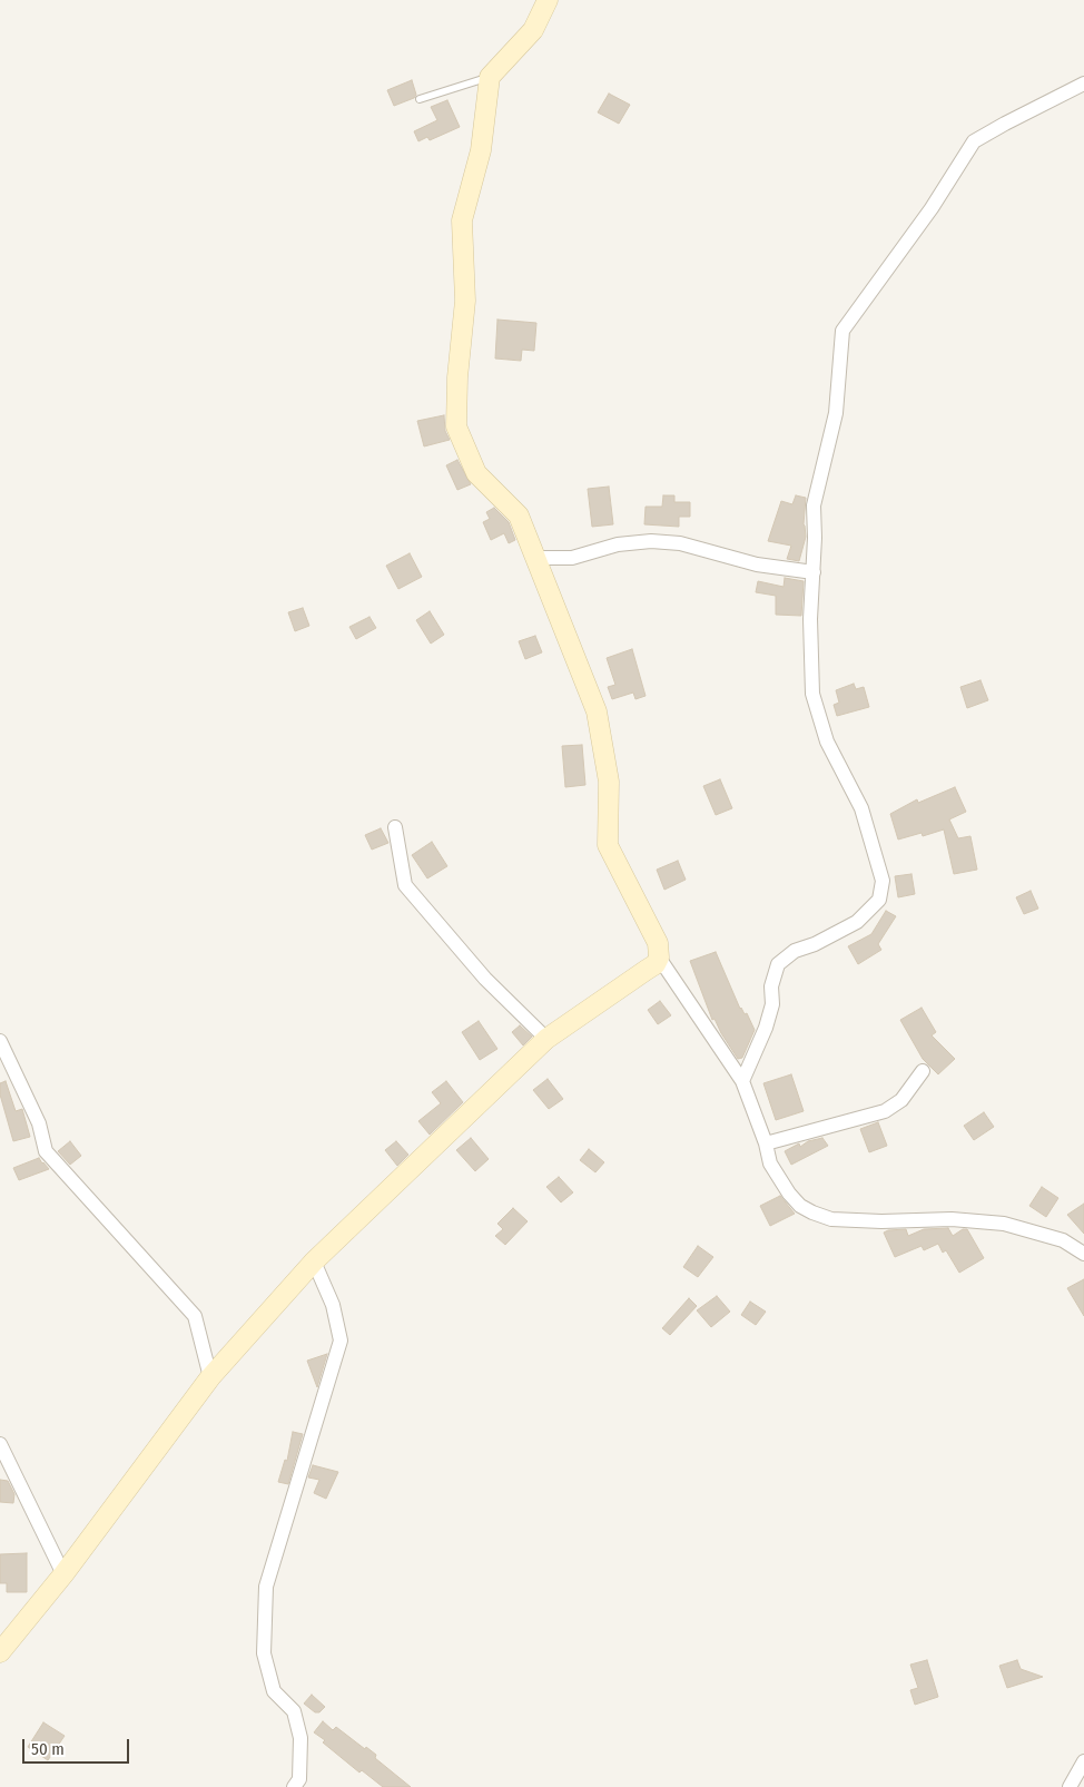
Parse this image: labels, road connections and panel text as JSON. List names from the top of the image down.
{
  "scale_bar": "50 m"
}
